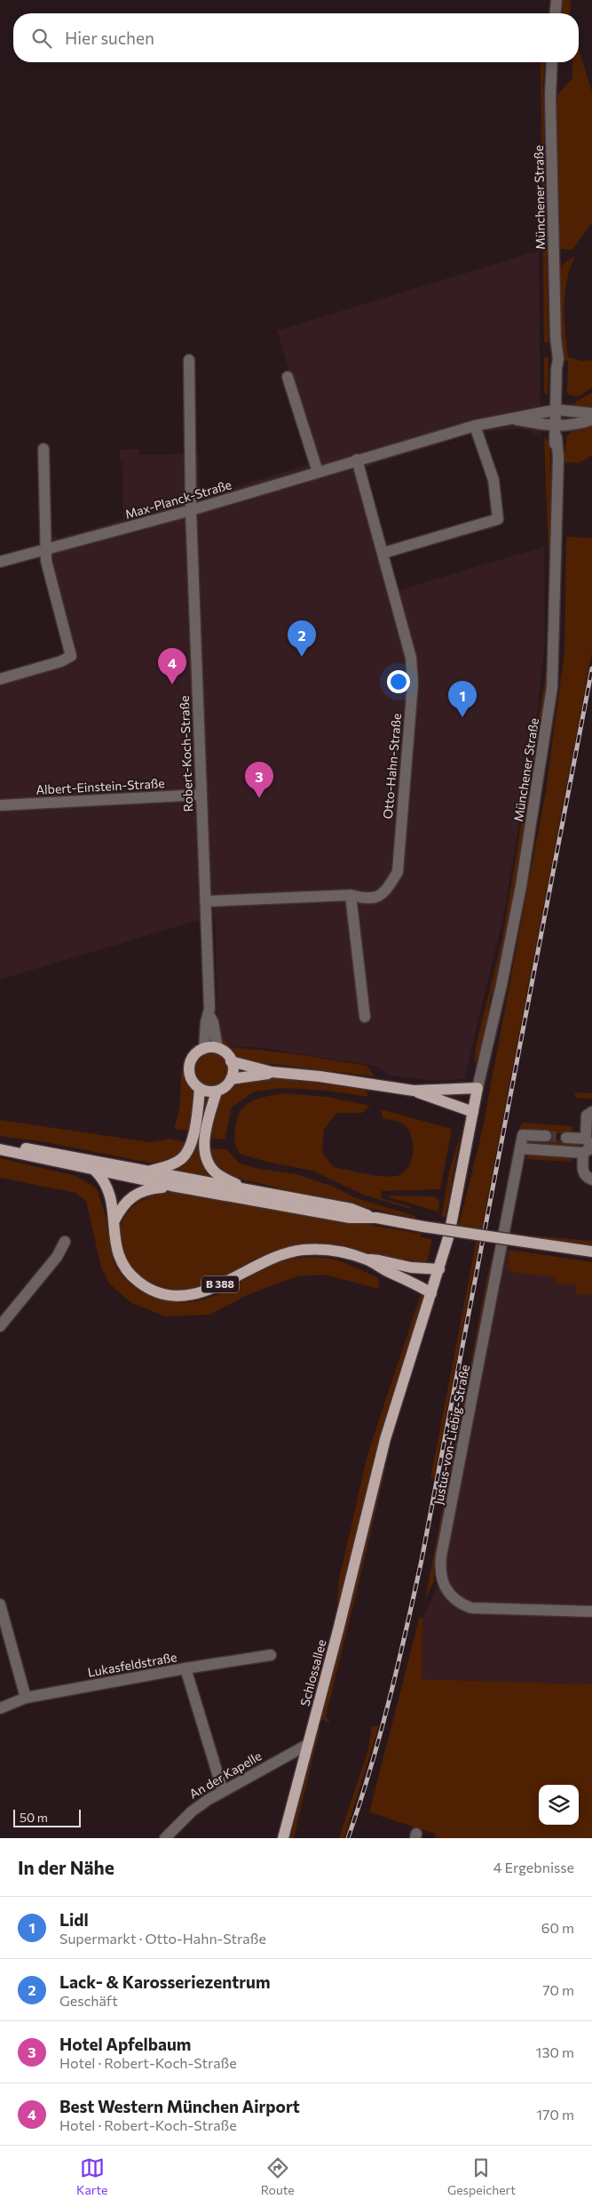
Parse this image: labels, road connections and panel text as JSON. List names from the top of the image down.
{
  "streets": {
    "main road": ["B 388", "Schlossallee"],
    "street": [
      "Münchener Straße",
      "Max-Planck-Straße",
      "Robert-Koch-Straße",
      "Otto-Hahn-Straße",
      "Albert-Einstein-Straße",
      "Justus-von-Liebig-Straße",
      "Lukasfeldstraße",
      "An der Kapelle"
    ]
  },
  "crossings": [
    ["Münchener Straße", "Max-Planck-Straße"],
    ["Münchener Straße", "Schlossallee"],
    ["Max-Planck-Straße", "Robert-Koch-Straße"],
    ["Max-Planck-Straße", "Otto-Hahn-Straße"],
    ["Robert-Koch-Straße", "Otto-Hahn-Straße"],
    ["Robert-Koch-Straße", "Albert-Einstein-Straße"],
    ["B 388", "Schlossallee"],
    ["Schlossallee", "An der Kapelle"]
  ],
  "scale_bar": "50 m",
  "page": {
    "search": "Hier suchen",
    "pins": [
      "2",
      "4",
      "1",
      "3"
    ],
    "scale": "50 m",
    "heading": ["In der Nähe", "4 Ergebnisse"],
    "list": [
      {
        "mark": "1",
        "name": "Lidl",
        "note": "Supermarkt · Otto-Hahn-Straße",
        "value": "60 m"
      },
      {
        "mark": "2",
        "name": "Lack- & Karosseriezentrum",
        "note": "Geschäft",
        "value": "70 m"
      },
      {
        "mark": "3",
        "name": "Hotel Apfelbaum",
        "note": "Hotel · Robert-Koch-Straße",
        "value": "130 m"
      },
      {
        "mark": "4",
        "name": "Best Western München Airport",
        "note": "Hotel · Robert-Koch-Straße",
        "value": "170 m"
      }
    ],
    "nav": ["Karte", "Route", "Gespeichert"]
  }
}
